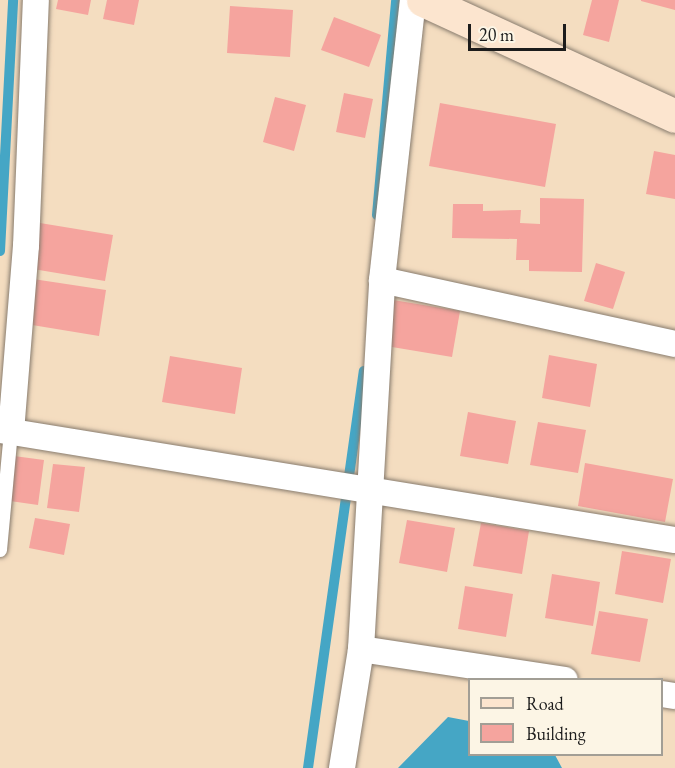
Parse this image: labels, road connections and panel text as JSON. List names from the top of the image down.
{
  "legend": ["Road", "Building"],
  "scale_bar": "20 m"
}
